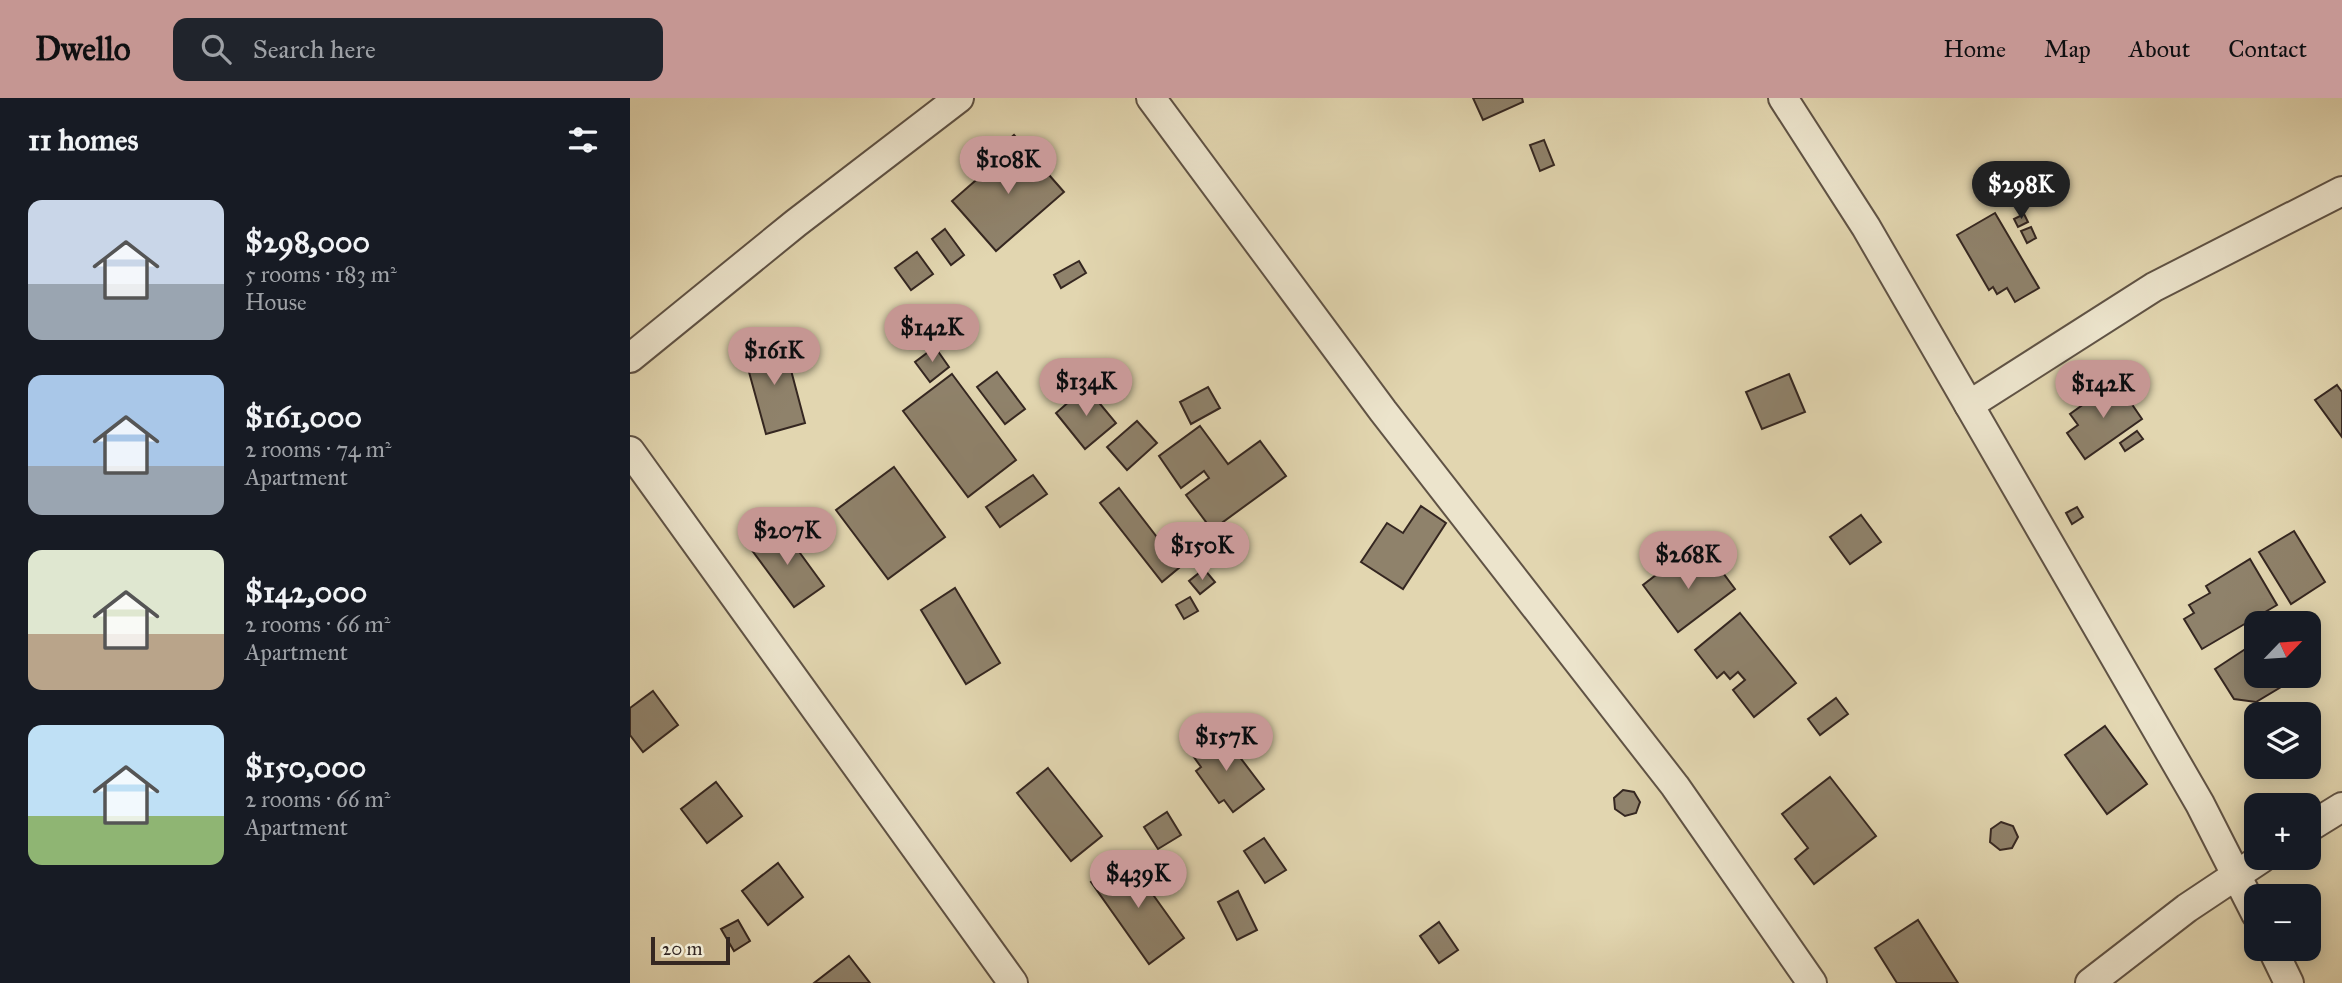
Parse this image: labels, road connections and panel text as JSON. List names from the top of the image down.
{
  "scale_bar": "20 m",
  "north": "top right",
  "page": {
    "header": "Dwello",
    "search": "Search here",
    "nav": [
      "Home",
      "Map",
      "About",
      "Contact"
    ],
    "heading": "11 homes",
    "price": [
      "$108K",
      "$298K",
      "$142K",
      "$161K",
      "$134K",
      "$142K",
      "$207K",
      "$150K",
      "$268K",
      "$157K",
      "$439K"
    ],
    "list": [
      {
        "name": "$298,000",
        "note": "5 rooms · 183 m² · House"
      },
      {
        "name": "$161,000",
        "note": "2 rooms · 74 m² · Apartment"
      },
      {
        "name": "$142,000",
        "note": "2 rooms · 66 m² · Apartment"
      },
      {
        "name": "$150,000",
        "note": "2 rooms · 66 m² · Apartment"
      }
    ],
    "map_buttons": ["+", "−"],
    "scale": "20 m"
  }
}
